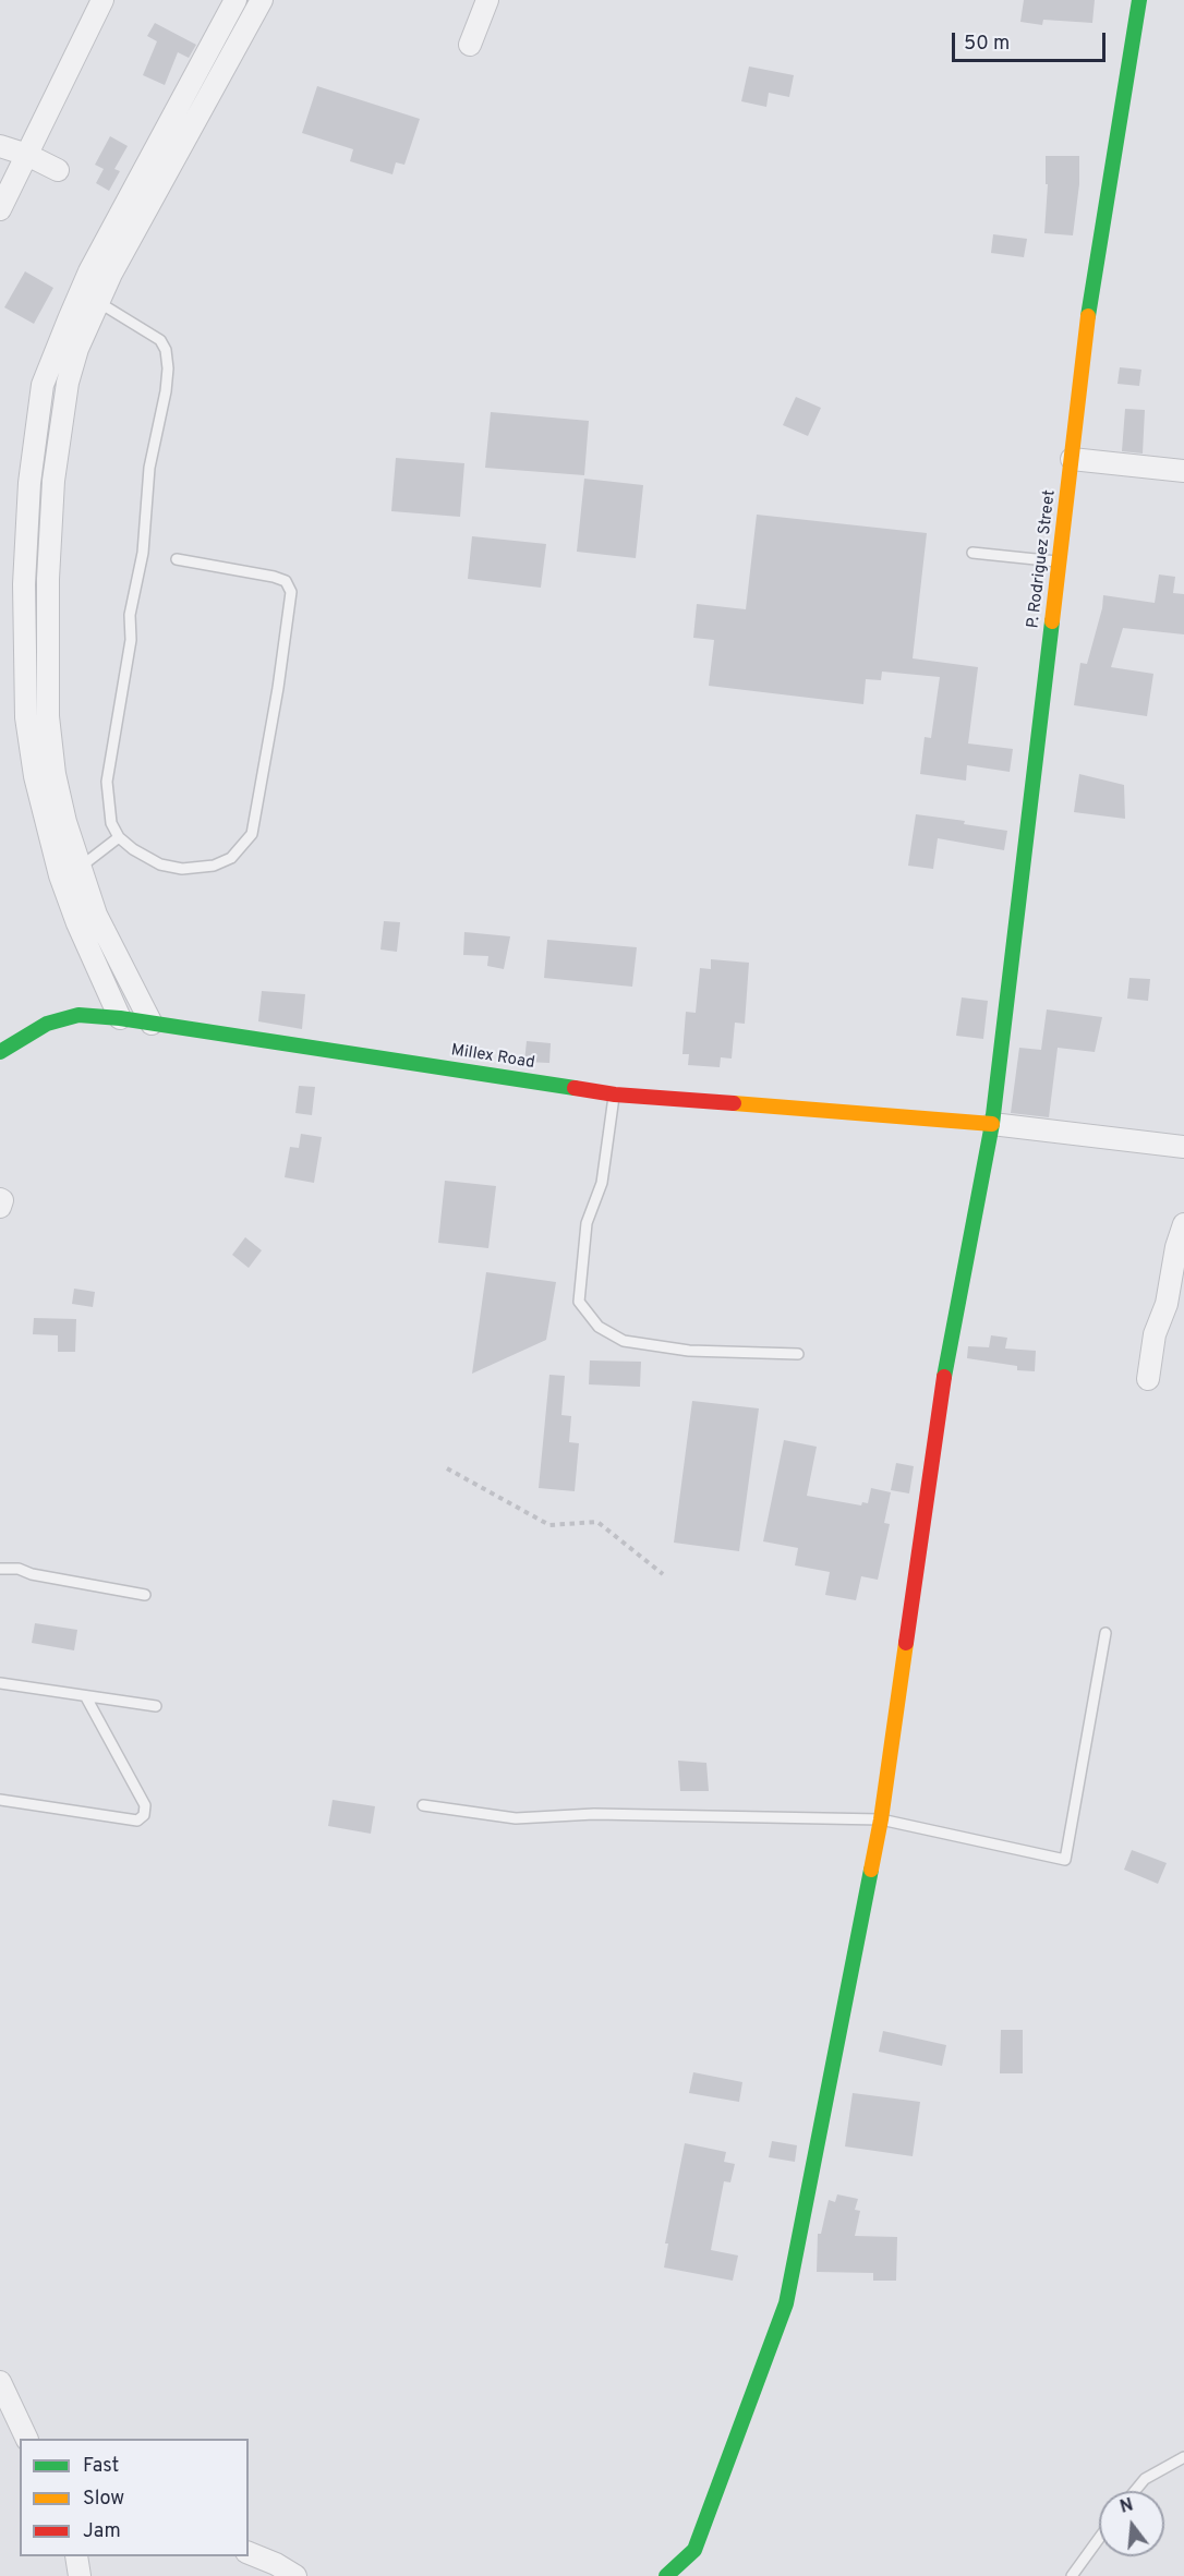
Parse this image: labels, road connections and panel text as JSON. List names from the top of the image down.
{
  "streets": {
    "street": ["P. Rodriguez Street", "Millex Road"]
  },
  "crossings": [
    ["P. Rodriguez Street", "Millex Road"]
  ],
  "legend": ["Fast", "Slow", "Jam"],
  "scale_bar": "50 m",
  "north": "top"
}
